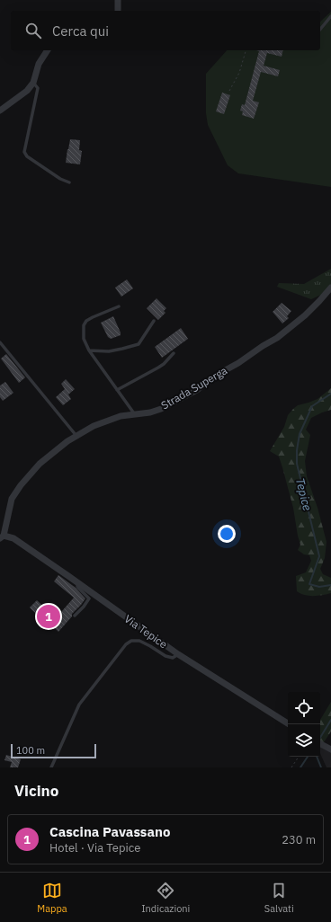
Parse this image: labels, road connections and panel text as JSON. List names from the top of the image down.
{
  "streets": {
    "street": ["Strada Superga", "Via Tepice"]
  },
  "crossings": [
    ["Strada Superga", "Via Tepice"]
  ],
  "water": ["Tepice"],
  "scale_bar": "100 m",
  "page": {
    "search": "Cerca qui",
    "pins": "1",
    "scale": "100 m",
    "heading": "Vicino",
    "list": [
      {
        "mark": "1",
        "name": "Cascina Pavassano",
        "note": "Hotel · Via Tepice",
        "value": "230 m"
      }
    ],
    "nav": ["Mappa", "Indicazioni", "Salvati"]
  }
}
